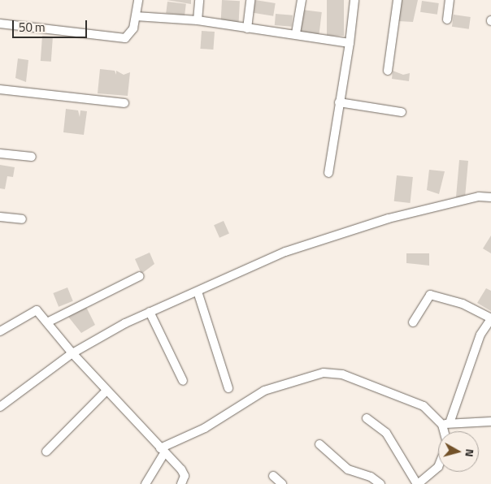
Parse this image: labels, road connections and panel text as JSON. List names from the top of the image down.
{
  "scale_bar": "50 m",
  "north": "right"
}
